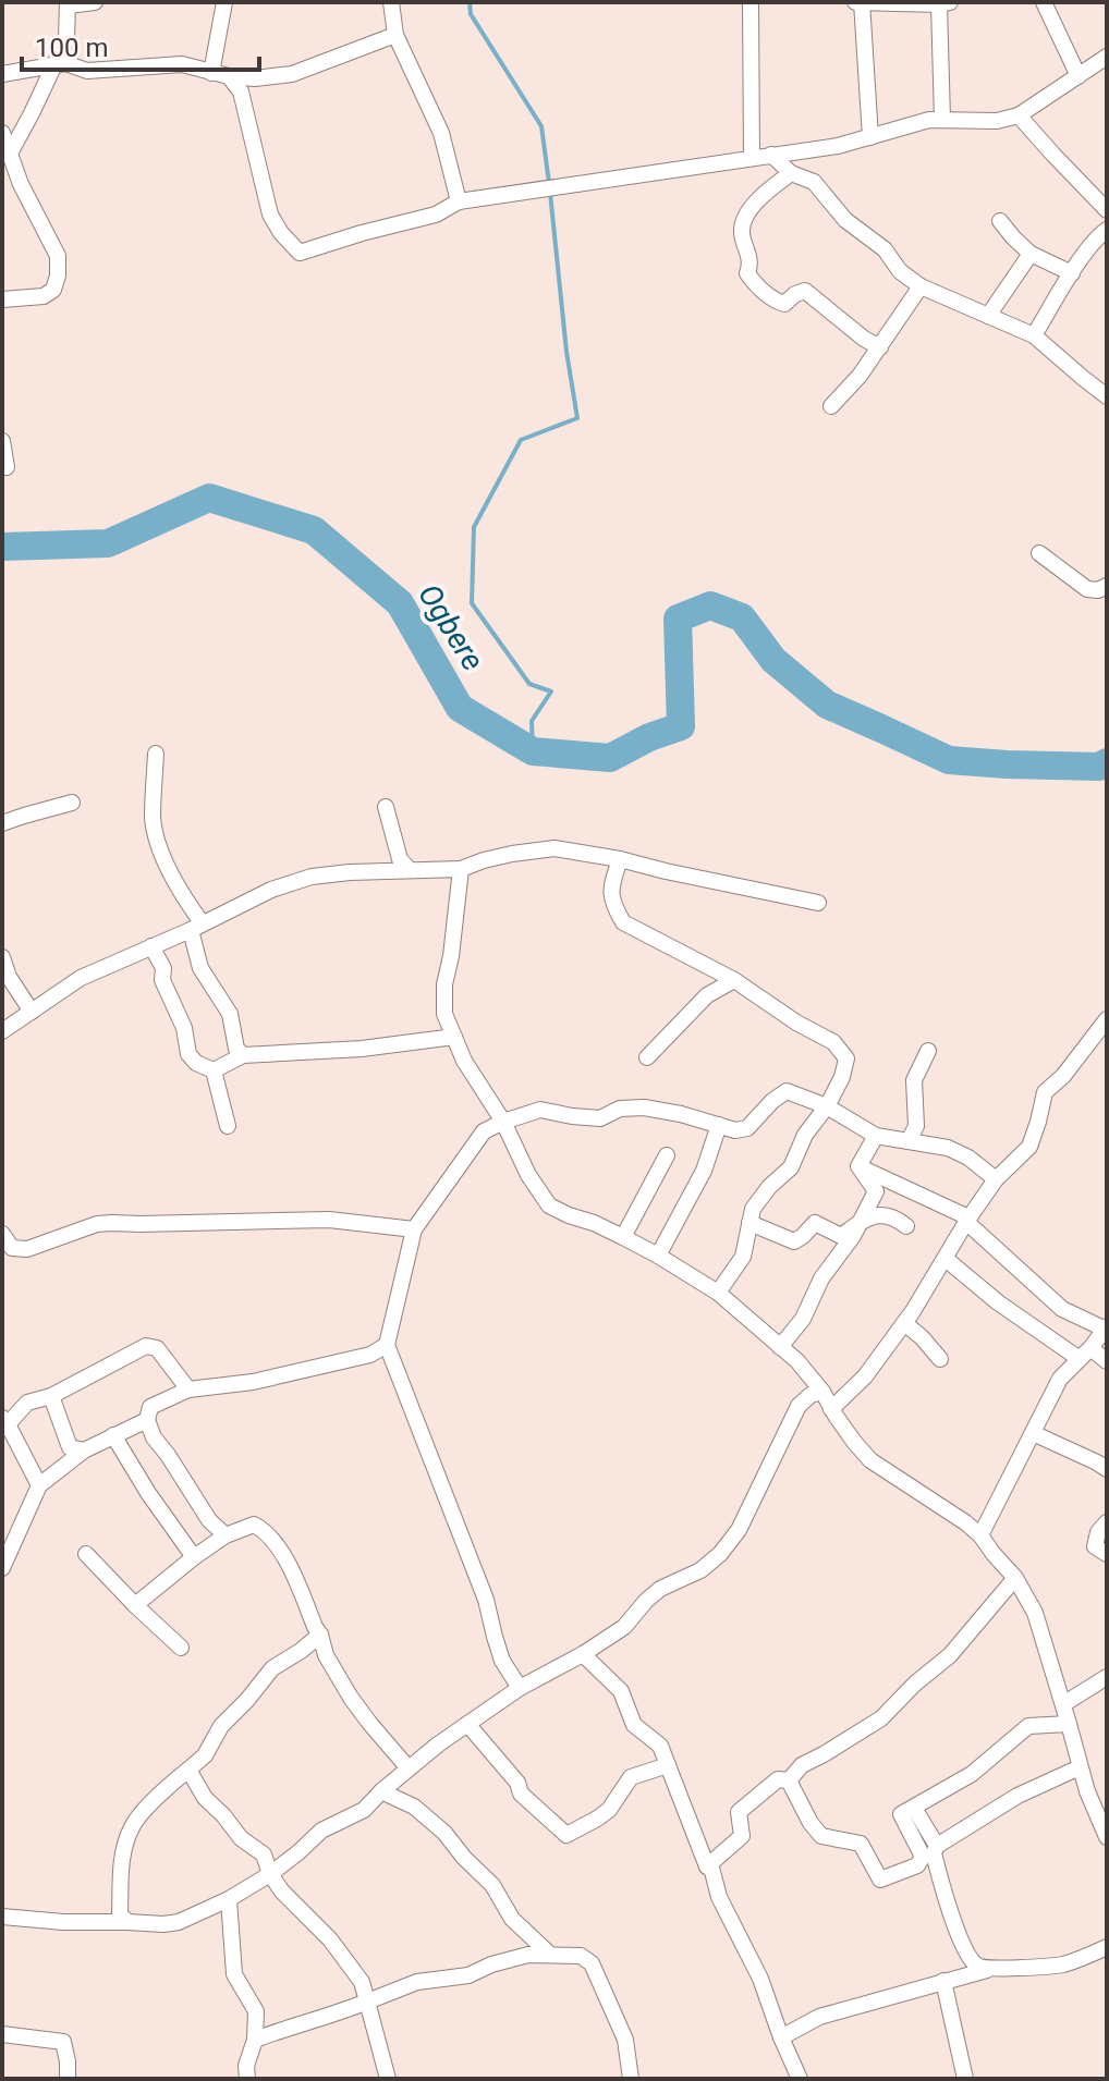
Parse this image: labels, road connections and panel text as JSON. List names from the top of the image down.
{
  "water": ["Ogbere"],
  "scale_bar": "100 m"
}
